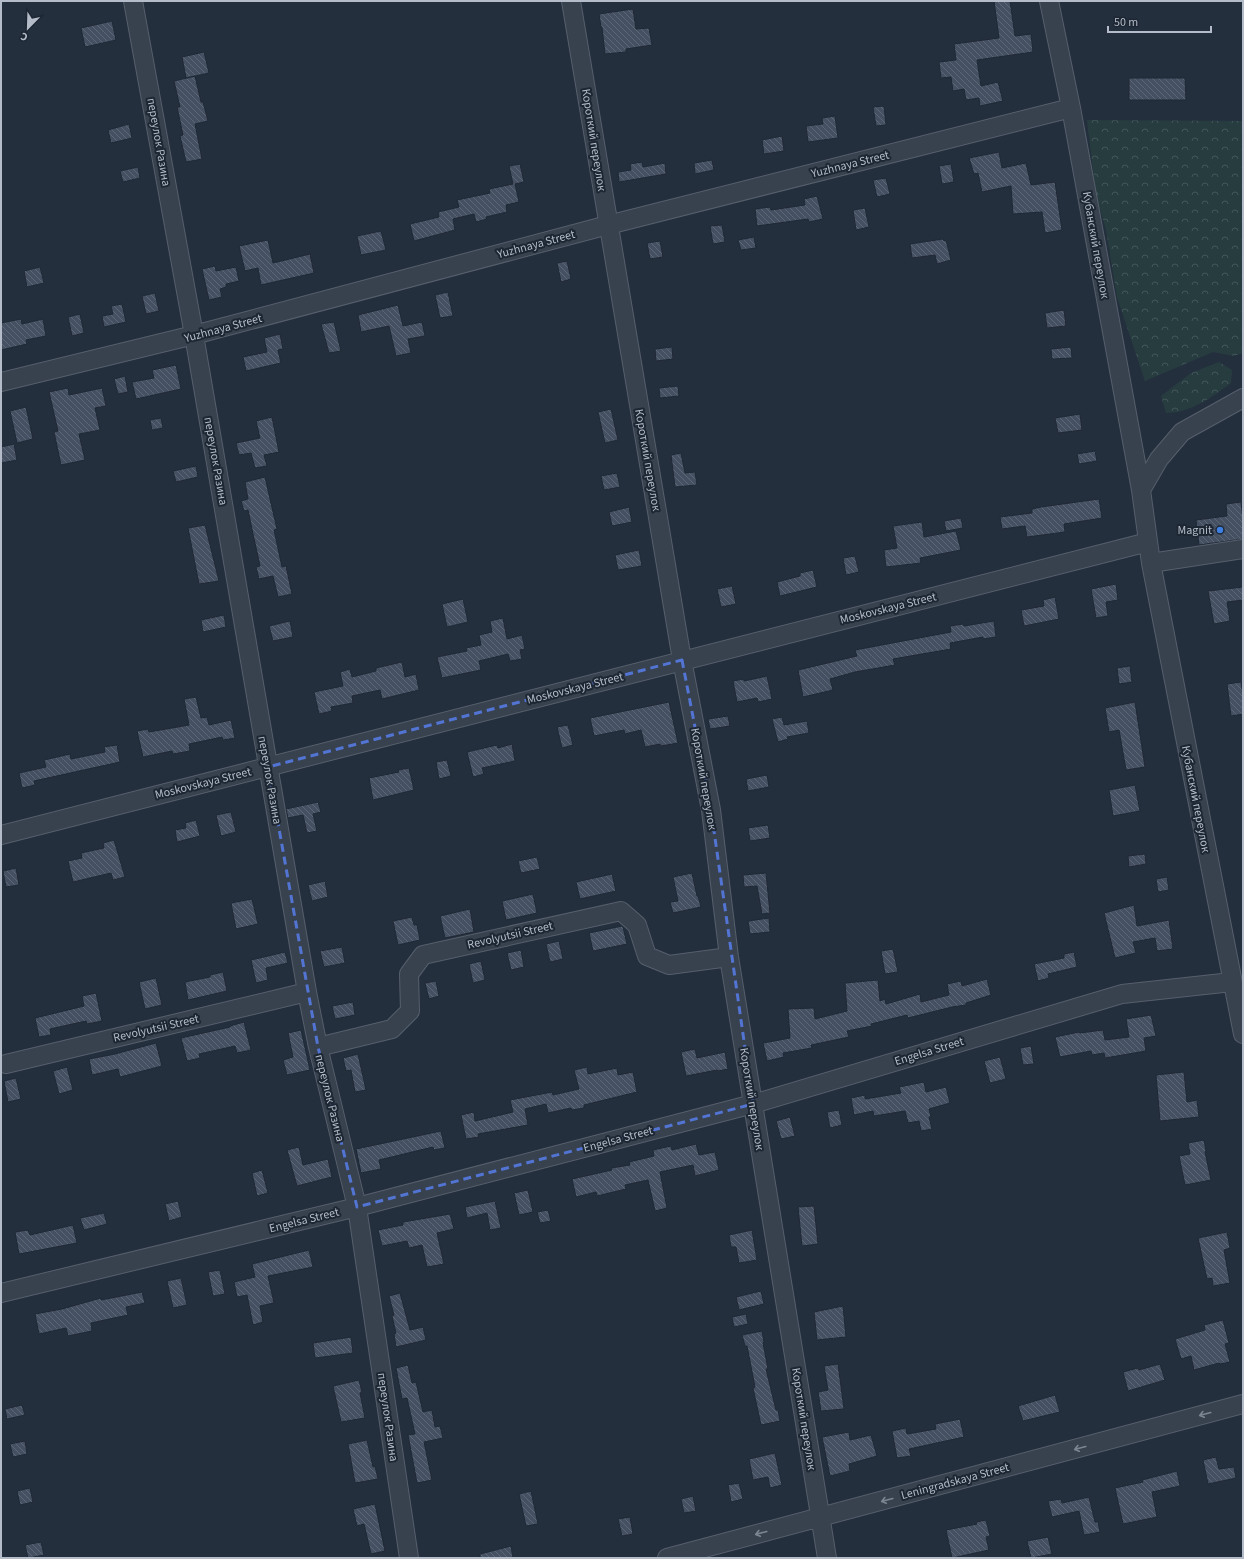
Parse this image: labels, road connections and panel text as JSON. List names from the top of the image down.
{
  "streets": {
    "street": [
      "Короткий переулок",
      "переулок Разина",
      "Yuzhnaya Street",
      "Кубанский переулок",
      "Moskovskaya Street",
      "Revolyutsii Street",
      "Engelsa Street",
      "Leningradskaya Street"
    ]
  },
  "crossings": [
    ["Короткий переулок", "Yuzhnaya Street"],
    ["Короткий переулок", "Moskovskaya Street"],
    ["Короткий переулок", "Revolyutsii Street"],
    ["Короткий переулок", "Engelsa Street"],
    ["Короткий переулок", "Leningradskaya Street"],
    ["переулок Разина", "Yuzhnaya Street"],
    ["переулок Разина", "Moskovskaya Street"],
    ["переулок Разина", "Revolyutsii Street"],
    ["переулок Разина", "Engelsa Street"],
    ["Yuzhnaya Street", "Кубанский переулок"],
    ["Кубанский переулок", "Moskovskaya Street"],
    ["Кубанский переулок", "Engelsa Street"]
  ],
  "one_way": ["Leningradskaya Street"],
  "places": ["Magnit"],
  "scale_bar": "50 m",
  "north": "bottom left"
}
